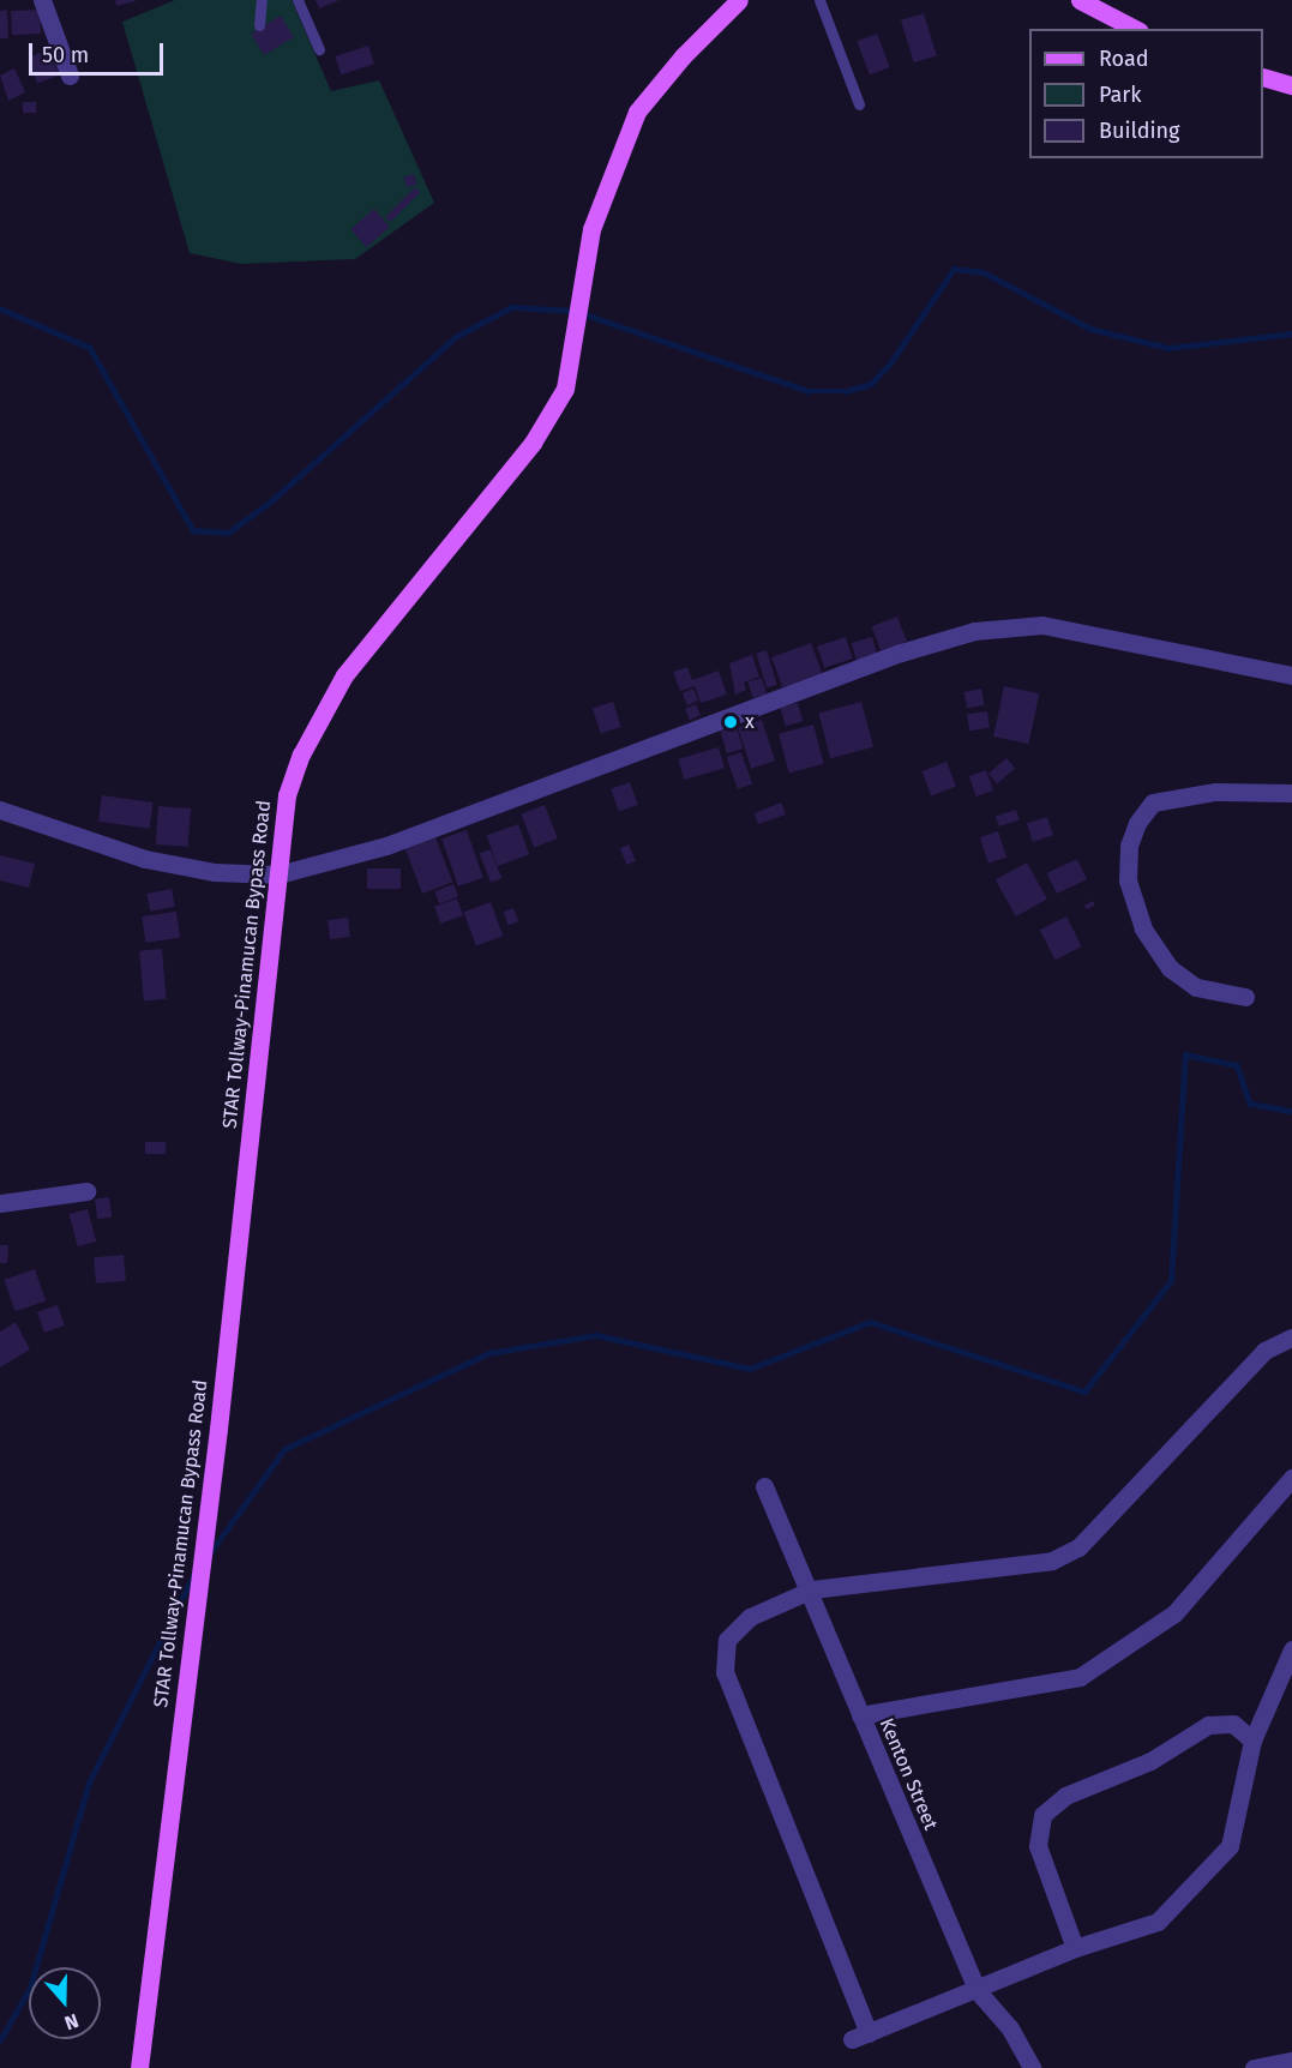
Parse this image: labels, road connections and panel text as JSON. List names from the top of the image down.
{
  "streets": {
    "main road": ["STAR Tollway-Pinamucan Bypass Road"],
    "street": ["Kenton Street"]
  },
  "places": ["x"],
  "legend": ["Road", "Park", "Building"],
  "scale_bar": "50 m",
  "north": "bottom"
}
